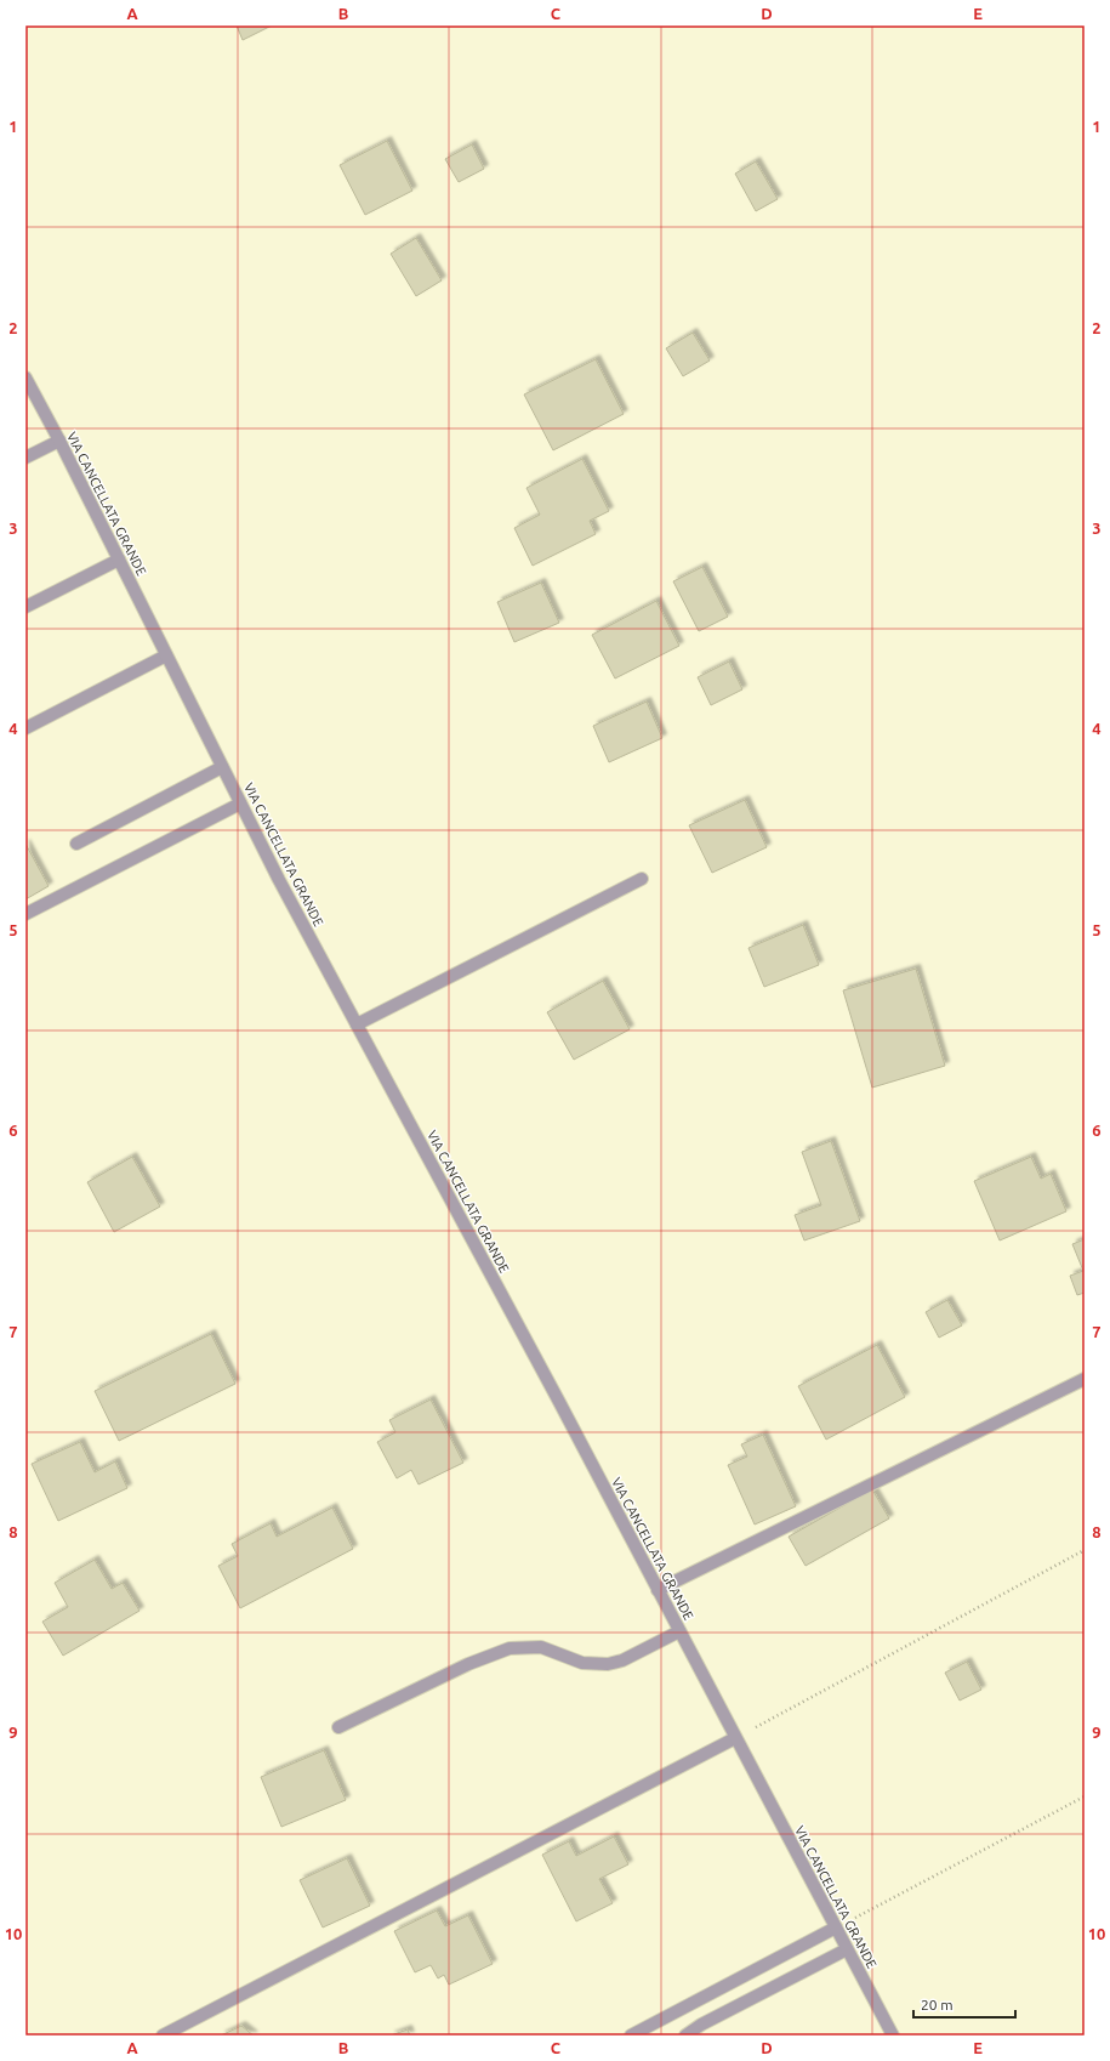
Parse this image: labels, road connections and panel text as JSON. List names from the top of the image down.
{
  "streets": {
    "street": ["VIA CANCELLATA GRANDE"]
  },
  "scale_bar": "20 m",
  "grid": {
    "columns": [
      "A",
      "B",
      "C",
      "D",
      "E"
    ],
    "rows": [
      "1",
      "2",
      "3",
      "4",
      "5",
      "6",
      "7",
      "8",
      "9",
      "10"
    ]
  }
}
